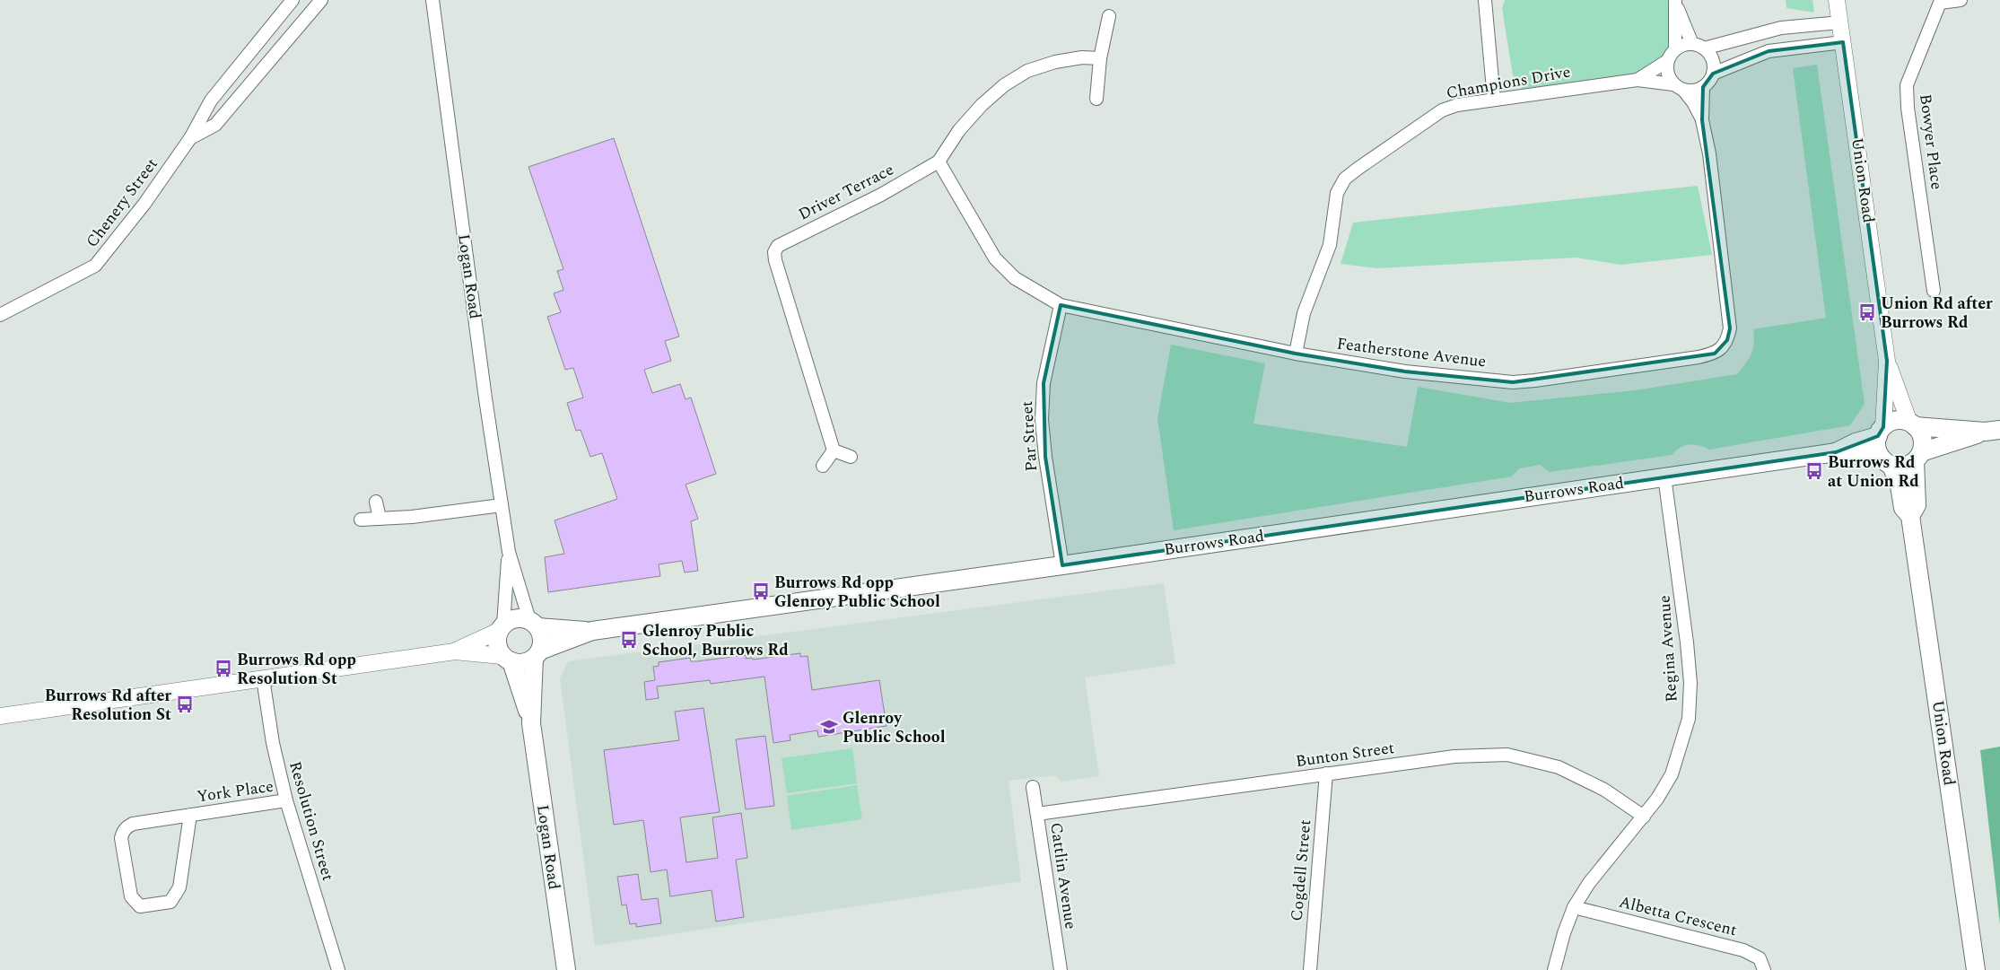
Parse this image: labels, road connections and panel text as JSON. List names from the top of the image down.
{
  "streets": {
    "main road": ["Union Road", "Logan Road", "Burrows Road"],
    "street": [
      "Champions Drive",
      "Bowyer Place",
      "Driver Terrace",
      "Chenery Street",
      "Featherstone Avenue",
      "Par Street",
      "Regina Avenue",
      "Bunton Street",
      "York Place",
      "Resolution Street",
      "Cogdell Street",
      "Cattlin Avenue",
      "Albetta Crescent"
    ]
  },
  "crossings": [
    ["Champions Drive", "Featherstone Avenue"],
    ["Union Road", "Burrows Road"],
    ["Driver Terrace", "Featherstone Avenue"],
    ["Logan Road", "Burrows Road"],
    ["Featherstone Avenue", "Par Street"],
    ["Par Street", "Burrows Road"],
    ["Burrows Road", "Regina Avenue"],
    ["Regina Avenue", "Bunton Street"],
    ["Regina Avenue", "Albetta Crescent"],
    ["Bunton Street", "Cogdell Street"],
    ["Bunton Street", "Cattlin Avenue"],
    ["York Place", "Resolution Street"]
  ],
  "places": {
    "bus stop": [
      "Union Rd after Burrows Rd",
      "Burrows Rd at Union Rd",
      "Burrows Rd opp Glenroy Public School",
      "Glenroy Public School, Burrows Rd",
      "Burrows Rd opp Resolution St",
      "Burrows Rd after Resolution St"
    ],
    "school or university": ["Glenroy Public School"]
  }
}
